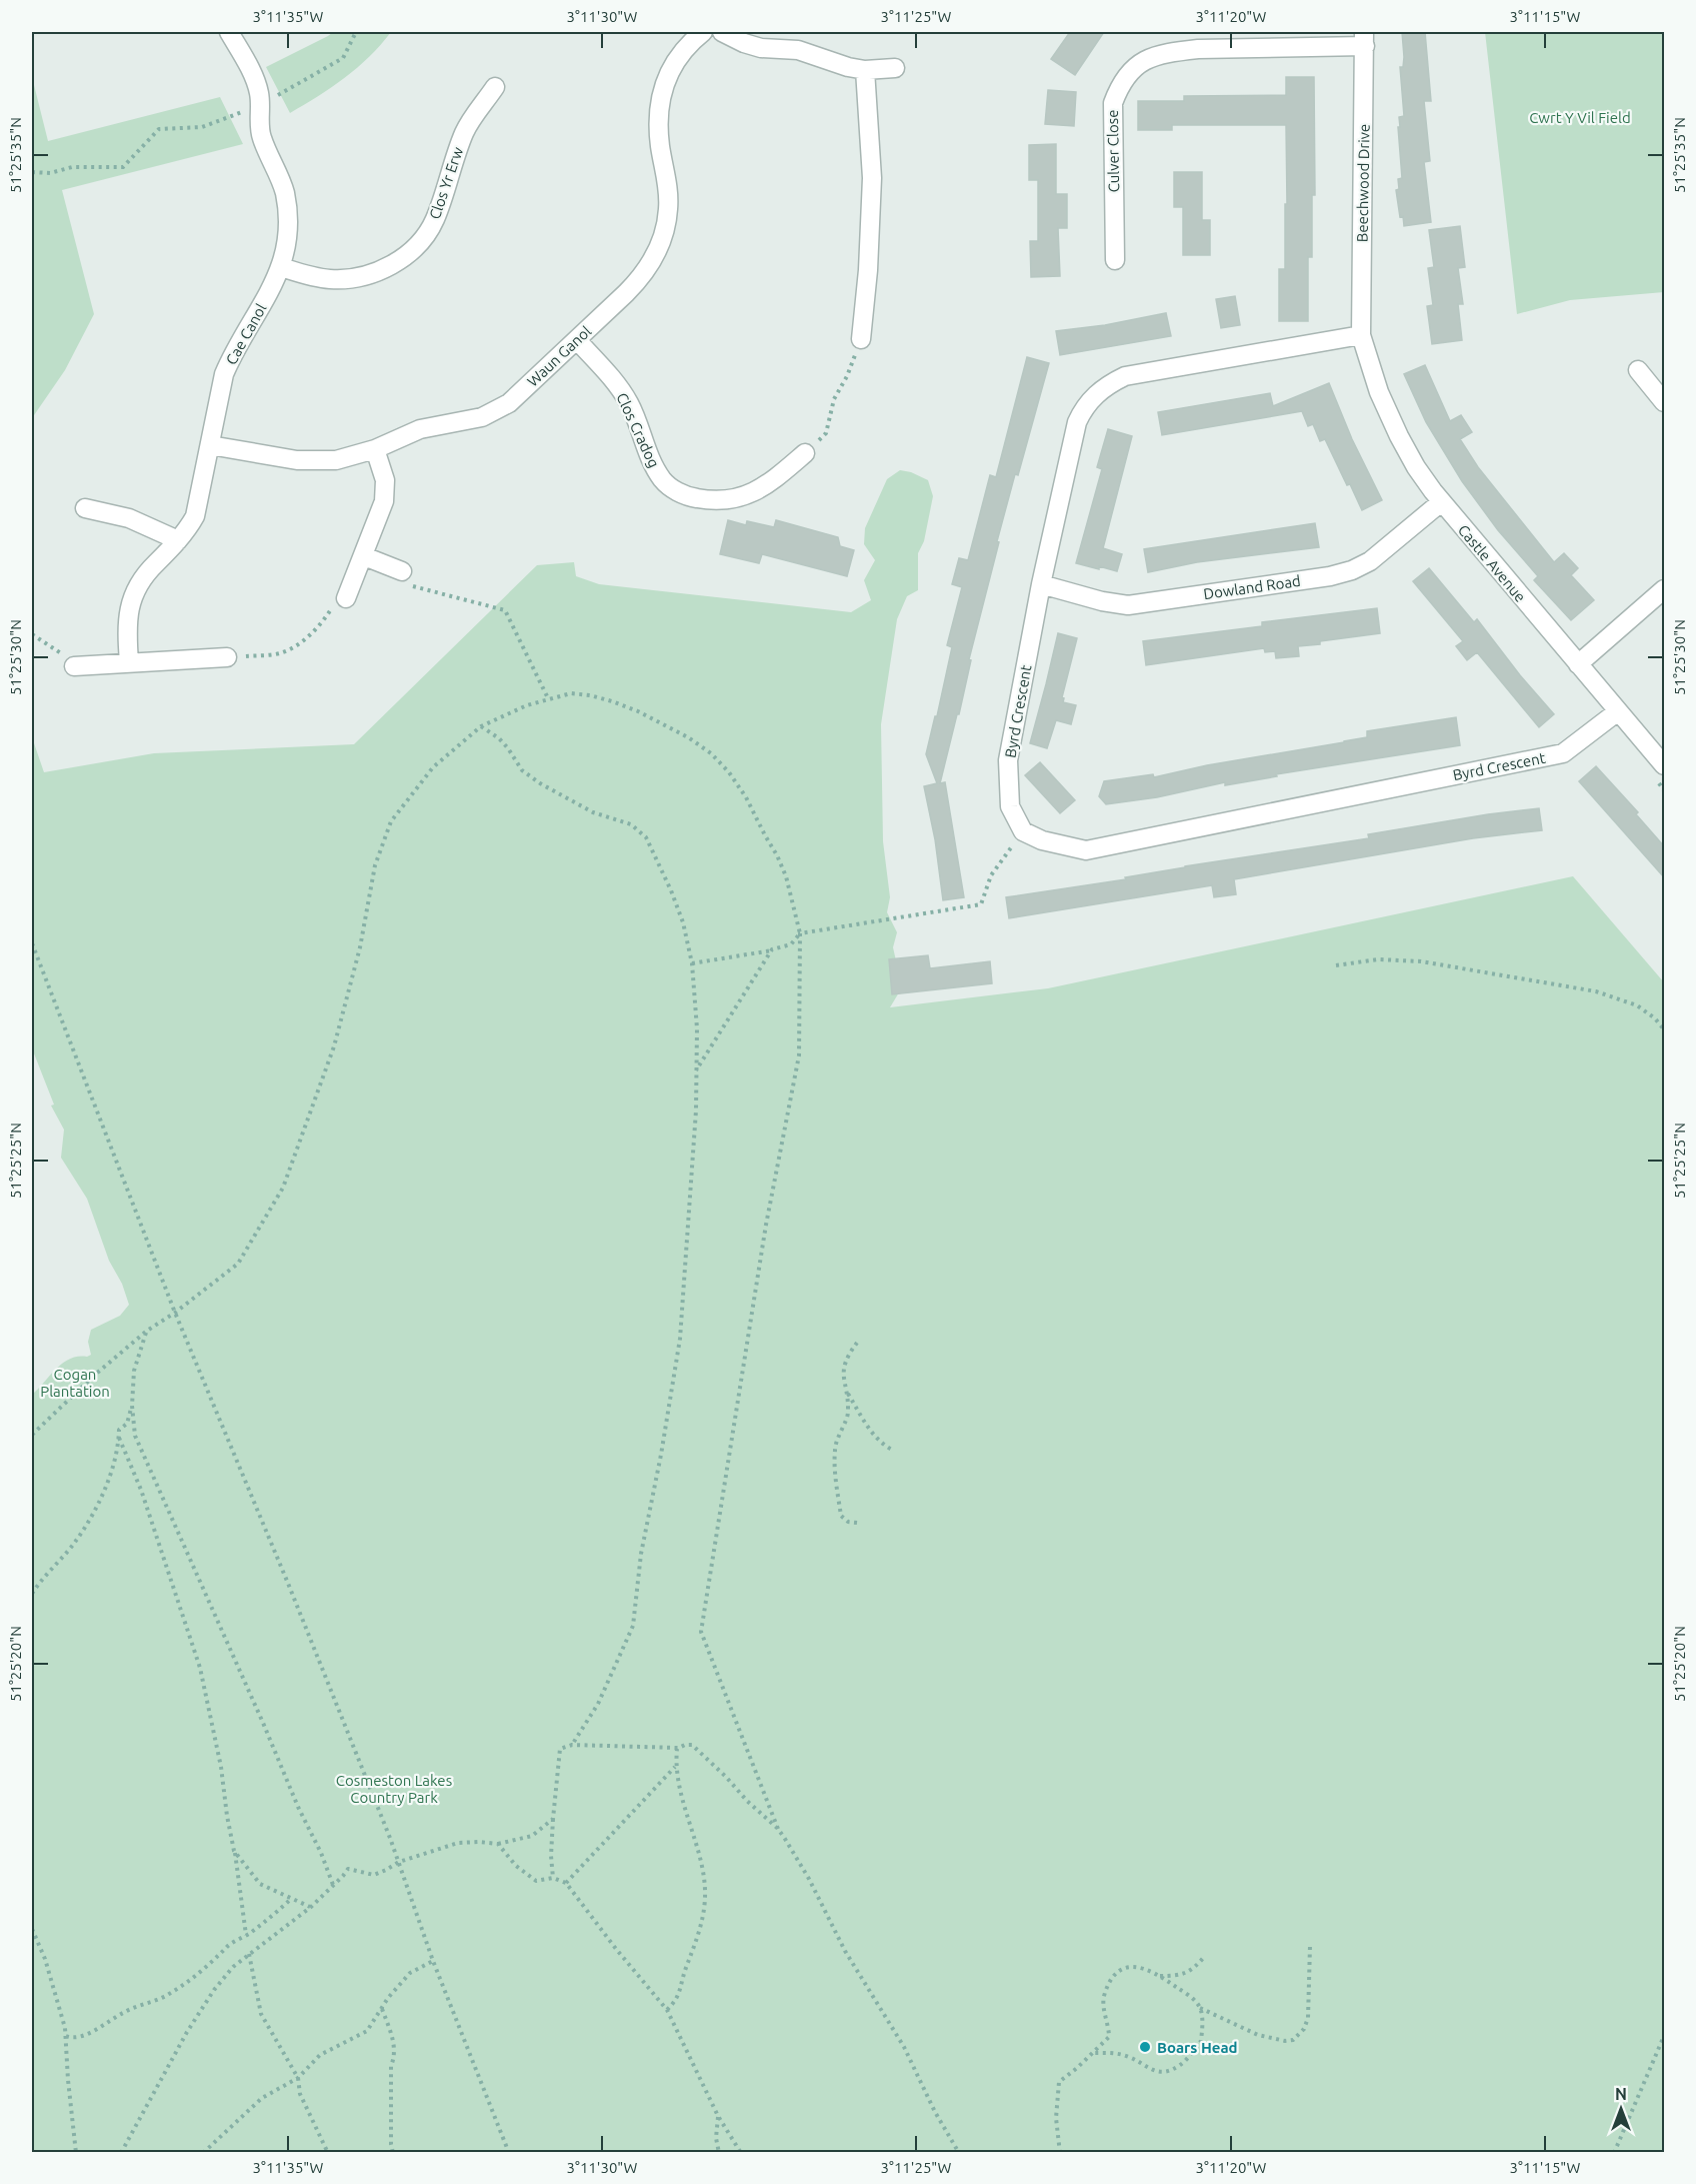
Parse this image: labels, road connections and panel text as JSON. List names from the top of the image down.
{
  "streets": {
    "street": [
      "Culver Close",
      "Clos Yr Erw",
      "Beechwood Drive",
      "Cae Canol",
      "Waun Ganol",
      "Clos Cradog",
      "Castle Avenue",
      "Dowland Road",
      "Byrd Crescent"
    ]
  },
  "crossings": [
    ["Culver Close", "Beechwood Drive"],
    ["Clos Yr Erw", "Cae Canol"],
    ["Beechwood Drive", "Castle Avenue"],
    ["Beechwood Drive", "Byrd Crescent"],
    ["Cae Canol", "Waun Ganol"],
    ["Waun Ganol", "Clos Cradog"],
    ["Castle Avenue", "Dowland Road"],
    ["Castle Avenue", "Byrd Crescent"],
    ["Dowland Road", "Byrd Crescent"]
  ],
  "parks": ["Cwrt Y Vil Field", "Cogan Plantation", "Cosmeston Lakes Country Park"],
  "places": ["Boars Head"],
  "north": "top",
  "coordinates": [
    "3°11'35\"W",
    "3°11'30\"W",
    "3°11'25\"W",
    "3°11'20\"W",
    "3°11'15\"W",
    "51°25'35\"N",
    "51°25'30\"N",
    "51°25'25\"N",
    "51°25'20\"N"
  ]
}
